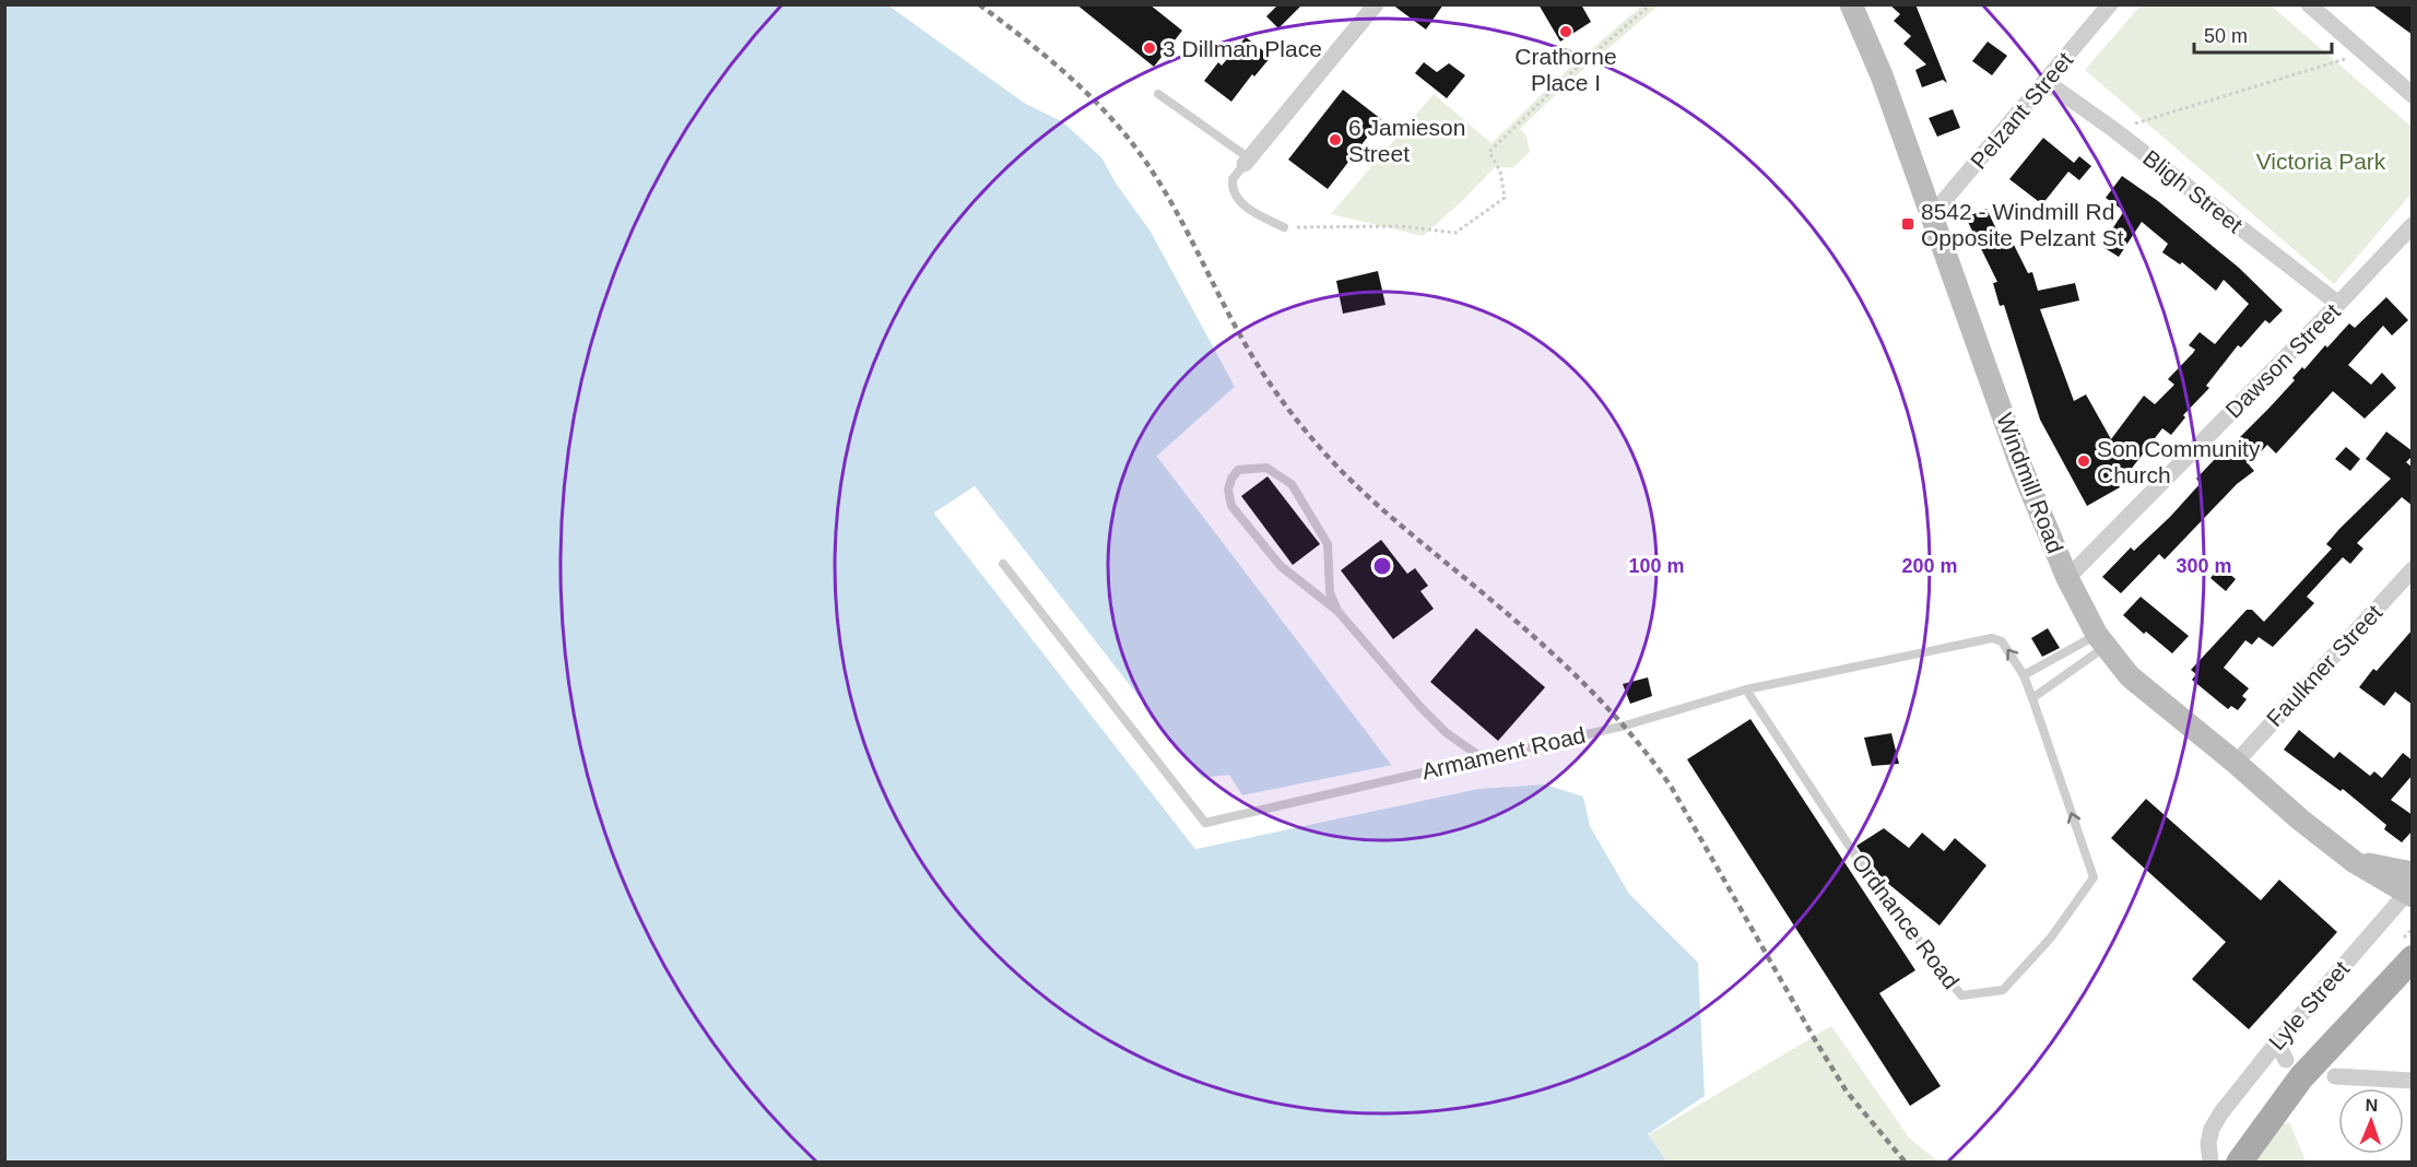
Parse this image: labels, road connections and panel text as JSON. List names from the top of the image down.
{
  "streets": {
    "main road": ["Windmill Road"],
    "street": [
      "Pelzant Street",
      "Bligh Street",
      "Dawson Street",
      "Faulkner Street",
      "Lyle Street"
    ],
    "lane": ["Armament Road", "Ordnance Road"]
  },
  "crossings": [
    ["Pelzant Street", "Bligh Street"],
    ["Pelzant Street", "Windmill Road"],
    ["Bligh Street", "Dawson Street"],
    ["Dawson Street", "Windmill Road"],
    ["Windmill Road", "Faulkner Street"],
    ["Windmill Road", "Lyle Street"],
    ["Armament Road", "Ordnance Road"]
  ],
  "parks": ["Victoria Park"],
  "places": {
    "other": [
      "Crathorne Place I",
      "3 Dillman Place",
      "6 Jamieson Street",
      "Son Community Church"
    ],
    "transit": ["8542 - Windmill Rd Opposite Pelzant St"]
  },
  "scale_bar": "50 m",
  "north": "top",
  "rings": ["100 m", "200 m", "300 m"]
}
